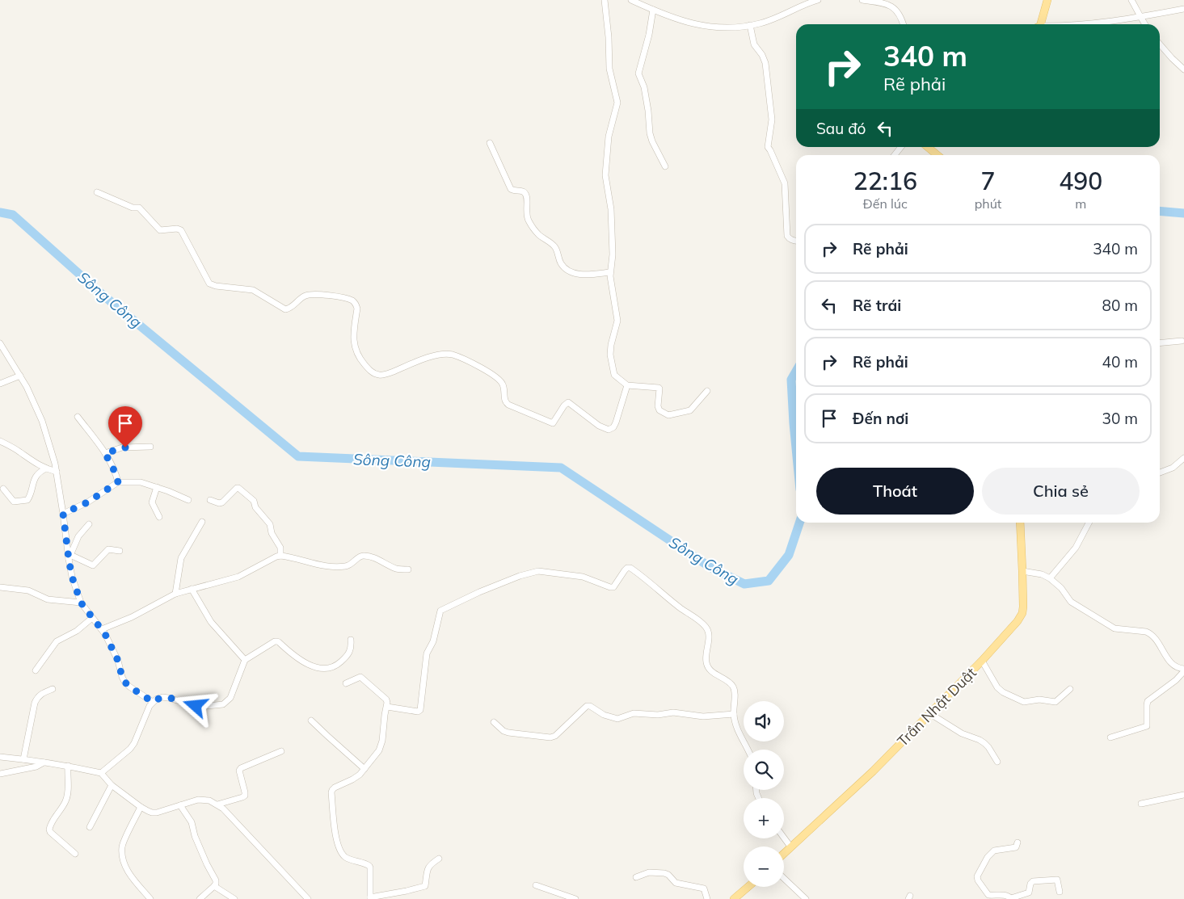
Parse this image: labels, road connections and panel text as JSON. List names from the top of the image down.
{
  "streets": {
    "main road": ["Trần Nhật Duật"]
  },
  "water": ["Sông Công"],
  "page": {
    "turn": ["340 m", "Rẽ phải"],
    "then": "Sau đó",
    "eta": [
      "22:16",
      "Đến lúc",
      "7",
      "phút",
      "490",
      "m"
    ],
    "list": [
      {
        "name": "Rẽ phải",
        "value": "340 m"
      },
      {
        "name": "Rẽ trái",
        "value": "80 m"
      },
      {
        "name": "Rẽ phải",
        "value": "40 m"
      },
      {
        "name": "Đến nơi",
        "value": "30 m"
      }
    ],
    "buttons": ["Thoát", "Chia sẻ"],
    "map_buttons": ["+", "−"]
  }
}
